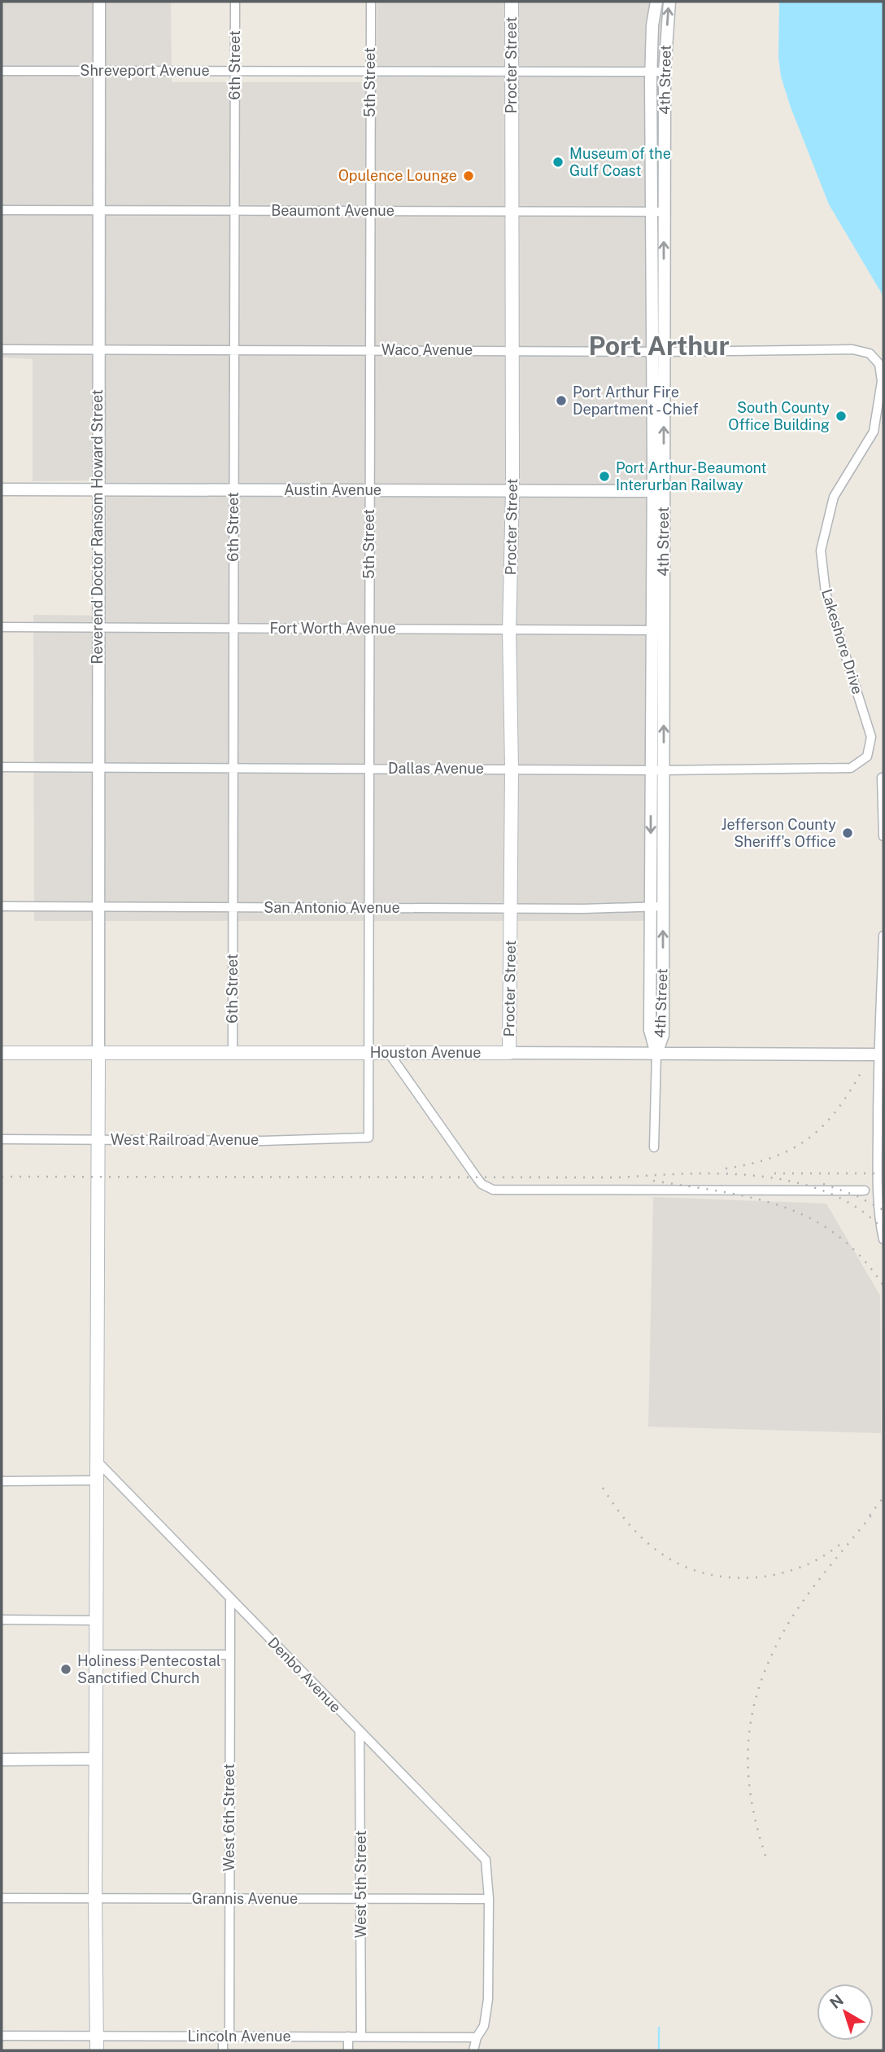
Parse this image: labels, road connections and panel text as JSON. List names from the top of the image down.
{
  "streets": {
    "main road": ["Procter Street", "Houston Avenue"],
    "street": [
      "6th Street",
      "Shreveport Avenue",
      "4th Street",
      "5th Street",
      "Beaumont Avenue",
      "Waco Avenue",
      "Austin Avenue",
      "Reverend Doctor Ransom Howard Street",
      "Fort Worth Avenue",
      "Lakeshore Drive",
      "Dallas Avenue",
      "San Antonio Avenue",
      "West Railroad Avenue",
      "Denbo Avenue",
      "West 6th Street",
      "West 5th Street",
      "Grannis Avenue",
      "Lincoln Avenue"
    ]
  },
  "crossings": [
    ["6th Street", "Shreveport Avenue"],
    ["6th Street", "Beaumont Avenue"],
    ["6th Street", "Waco Avenue"],
    ["6th Street", "Austin Avenue"],
    ["6th Street", "Fort Worth Avenue"],
    ["6th Street", "Dallas Avenue"],
    ["6th Street", "San Antonio Avenue"],
    ["6th Street", "Houston Avenue"],
    ["Procter Street", "Shreveport Avenue"],
    ["Procter Street", "Beaumont Avenue"],
    ["Procter Street", "Waco Avenue"],
    ["Procter Street", "Austin Avenue"],
    ["Procter Street", "Fort Worth Avenue"],
    ["Procter Street", "Dallas Avenue"],
    ["Procter Street", "San Antonio Avenue"],
    ["Procter Street", "Houston Avenue"],
    ["Shreveport Avenue", "4th Street"],
    ["Shreveport Avenue", "5th Street"],
    ["Shreveport Avenue", "Reverend Doctor Ransom Howard Street"],
    ["4th Street", "Beaumont Avenue"],
    ["4th Street", "Waco Avenue"],
    ["4th Street", "Austin Avenue"],
    ["4th Street", "Fort Worth Avenue"],
    ["4th Street", "Dallas Avenue"],
    ["4th Street", "San Antonio Avenue"],
    ["4th Street", "Houston Avenue"],
    ["5th Street", "Beaumont Avenue"],
    ["5th Street", "Waco Avenue"],
    ["5th Street", "Austin Avenue"],
    ["5th Street", "Fort Worth Avenue"],
    ["5th Street", "Dallas Avenue"],
    ["5th Street", "San Antonio Avenue"],
    ["5th Street", "Houston Avenue"],
    ["5th Street", "West Railroad Avenue"],
    ["Beaumont Avenue", "Reverend Doctor Ransom Howard Street"],
    ["Waco Avenue", "Reverend Doctor Ransom Howard Street"],
    ["Waco Avenue", "Lakeshore Drive"],
    ["Austin Avenue", "Reverend Doctor Ransom Howard Street"],
    ["Reverend Doctor Ransom Howard Street", "Fort Worth Avenue"],
    ["Reverend Doctor Ransom Howard Street", "Dallas Avenue"],
    ["Reverend Doctor Ransom Howard Street", "San Antonio Avenue"],
    ["Reverend Doctor Ransom Howard Street", "Houston Avenue"],
    ["Lakeshore Drive", "Dallas Avenue"],
    ["Houston Avenue", "West Railroad Avenue"],
    ["Denbo Avenue", "West 6th Street"],
    ["Denbo Avenue", "West 5th Street"],
    ["Denbo Avenue", "Grannis Avenue"],
    ["Denbo Avenue", "Lincoln Avenue"],
    ["West 6th Street", "Grannis Avenue"],
    ["West 6th Street", "Lincoln Avenue"],
    ["West 5th Street", "Grannis Avenue"],
    ["West 5th Street", "Lincoln Avenue"]
  ],
  "districts": ["Port Arthur"],
  "places": [
    "Museum of the Gulf Coast",
    "Opulence Lounge",
    "Port Arthur Fire Department - Chief",
    "South County Office Building",
    "Port Arthur-Beaumont Interurban Railway",
    "Jefferson County Sheriff's Office",
    "Holiness Pentecostal Sanctified Church"
  ],
  "north": "top left"
}
